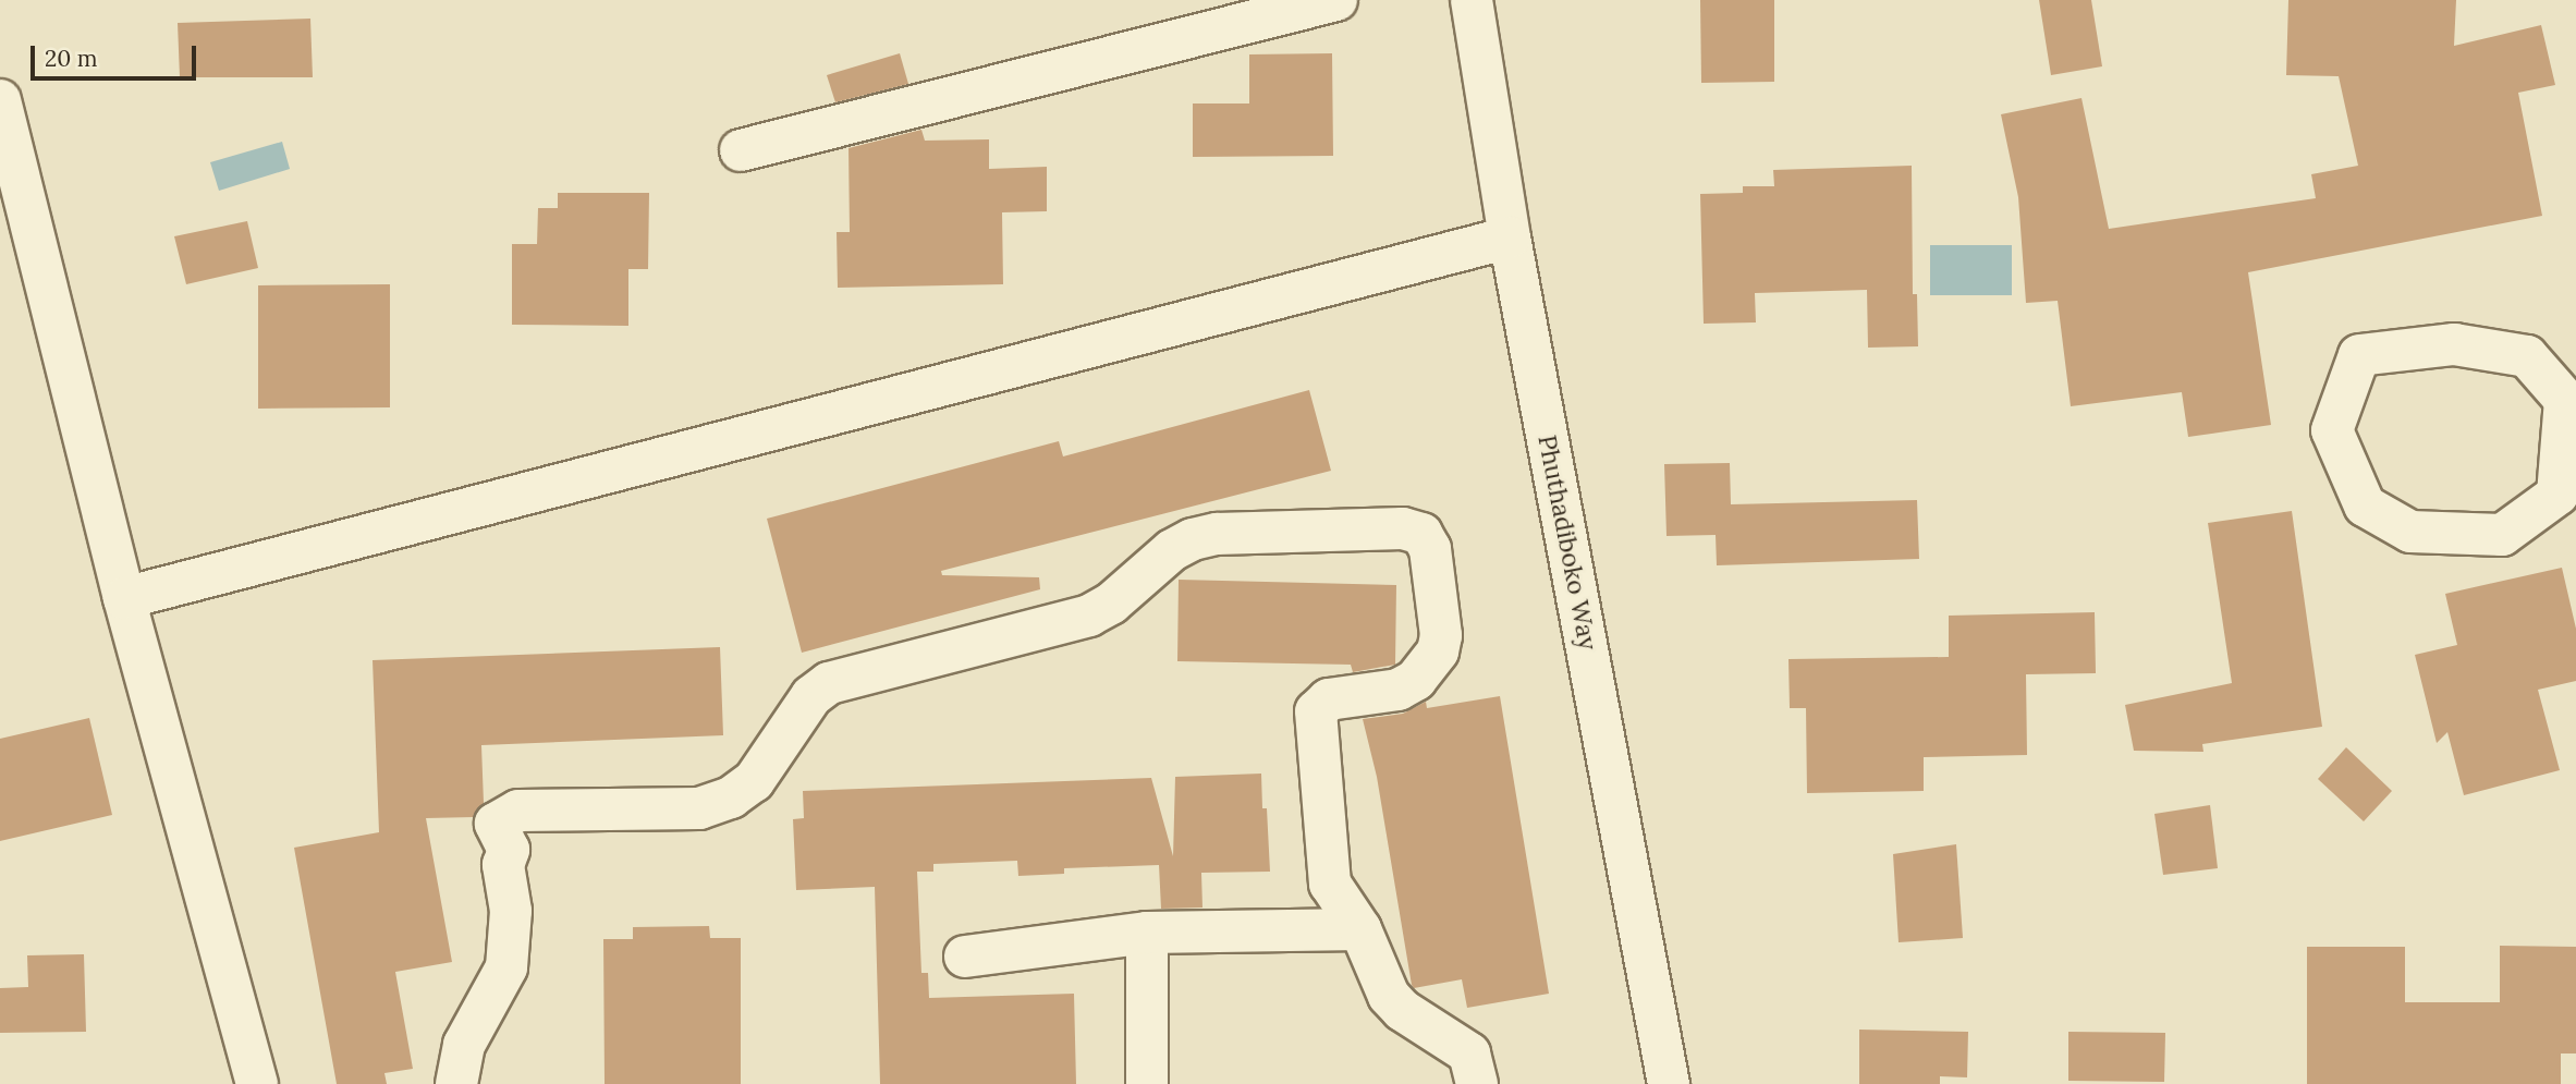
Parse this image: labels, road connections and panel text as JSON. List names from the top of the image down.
{
  "streets": {
    "street": ["Phuthadiboko Way"]
  },
  "scale_bar": "20 m"
}
